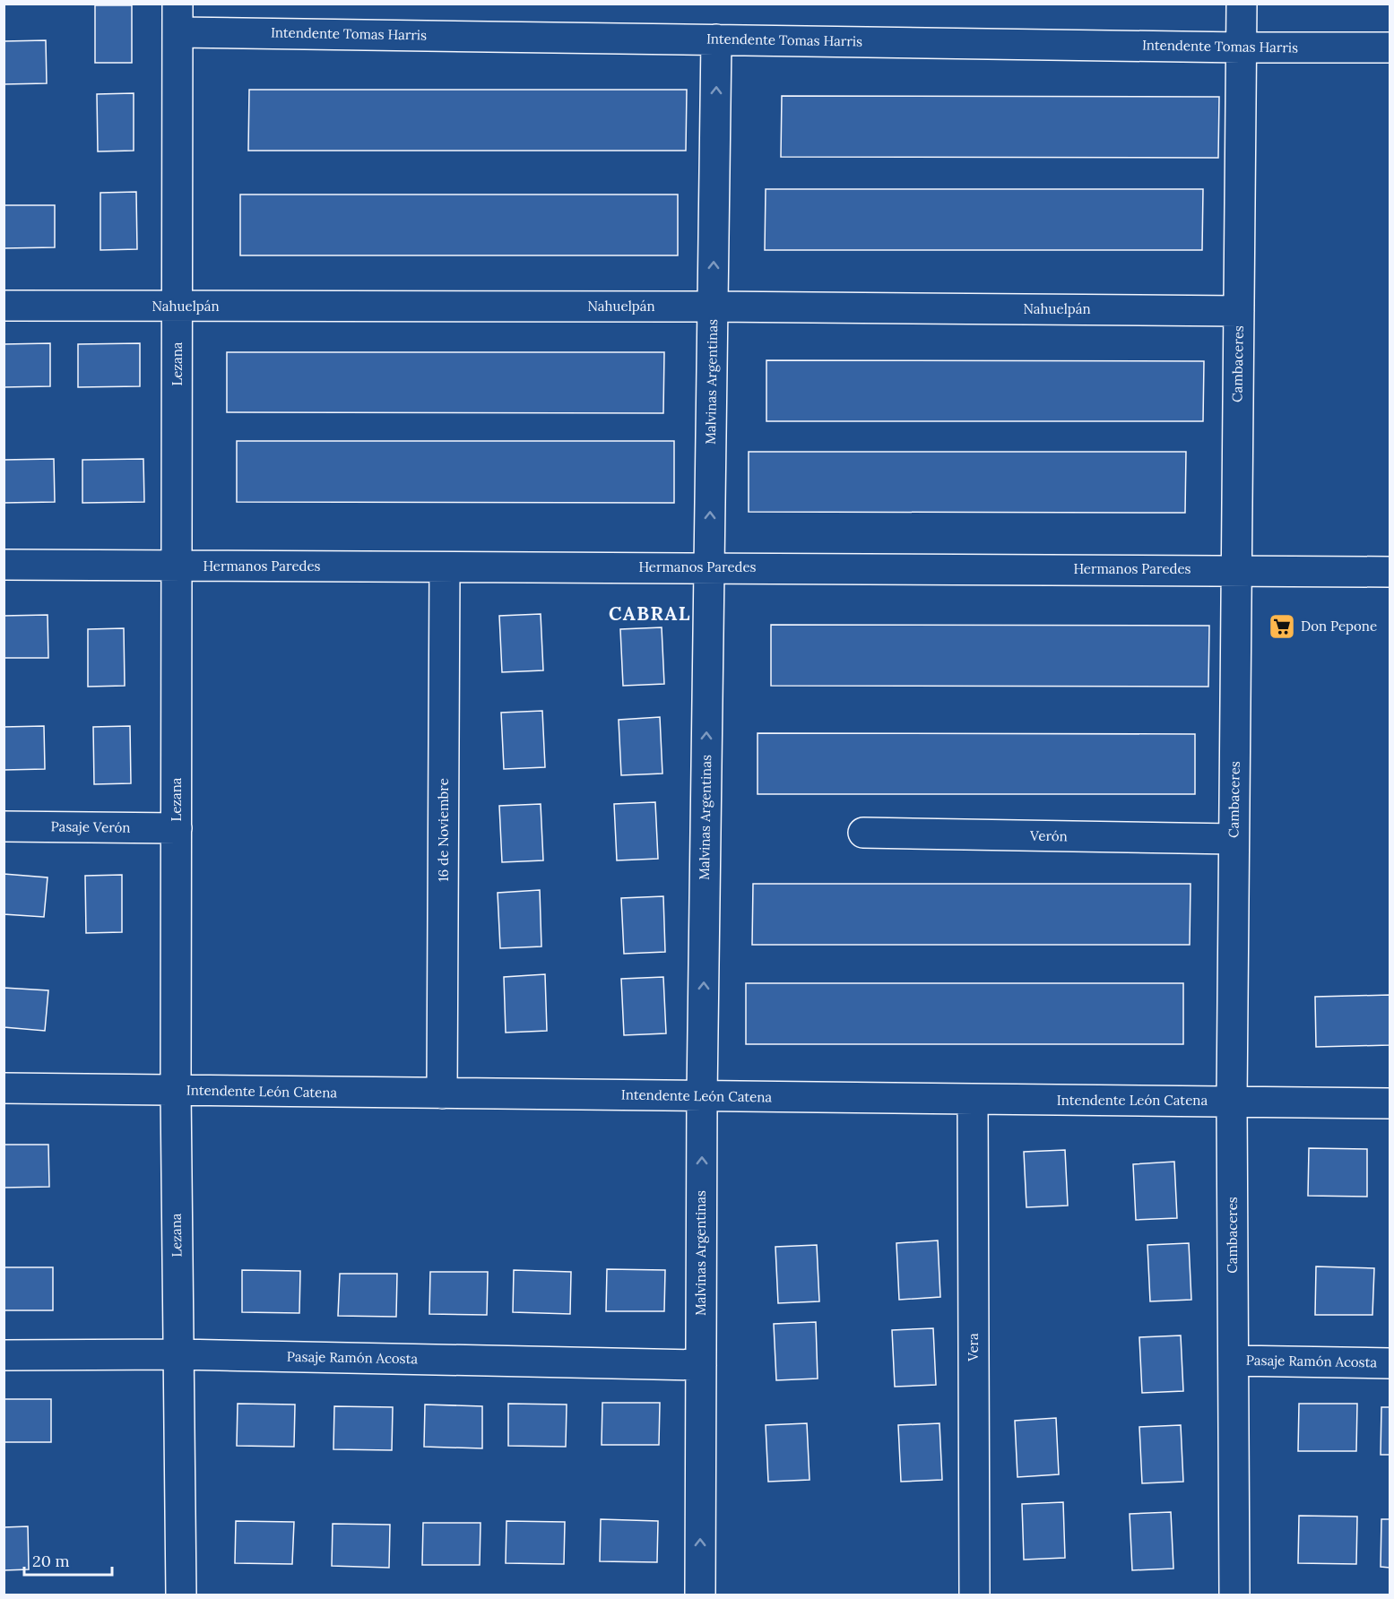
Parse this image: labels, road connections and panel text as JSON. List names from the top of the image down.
{
  "streets": {
    "street": [
      "Intendente Tomas Harris",
      "Nahuelpán",
      "Lezana",
      "Cambaceres",
      "Malvinas Argentinas",
      "Hermanos Paredes",
      "Pasaje Verón",
      "16 de Noviembre",
      "Verón",
      "Intendente León Catena",
      "Vera",
      "Pasaje Ramón Acosta"
    ]
  },
  "crossings": [
    ["Intendente Tomas Harris", "Lezana"],
    ["Intendente Tomas Harris", "Cambaceres"],
    ["Intendente Tomas Harris", "Malvinas Argentinas"],
    ["Nahuelpán", "Lezana"],
    ["Nahuelpán", "Cambaceres"],
    ["Nahuelpán", "Malvinas Argentinas"],
    ["Lezana", "Hermanos Paredes"],
    ["Lezana", "Pasaje Verón"],
    ["Lezana", "Intendente León Catena"],
    ["Lezana", "Pasaje Ramón Acosta"],
    ["Cambaceres", "Hermanos Paredes"],
    ["Cambaceres", "Verón"],
    ["Cambaceres", "Intendente León Catena"],
    ["Cambaceres", "Pasaje Ramón Acosta"],
    ["Malvinas Argentinas", "Hermanos Paredes"],
    ["Malvinas Argentinas", "Intendente León Catena"],
    ["Malvinas Argentinas", "Pasaje Ramón Acosta"],
    ["Hermanos Paredes", "16 de Noviembre"],
    ["16 de Noviembre", "Intendente León Catena"],
    ["Intendente León Catena", "Vera"]
  ],
  "one_way": ["Malvinas Argentinas"],
  "districts": ["CABRAL"],
  "places": {
    "supermarket": ["Don Pepone"]
  },
  "scale_bar": "20 m"
}
